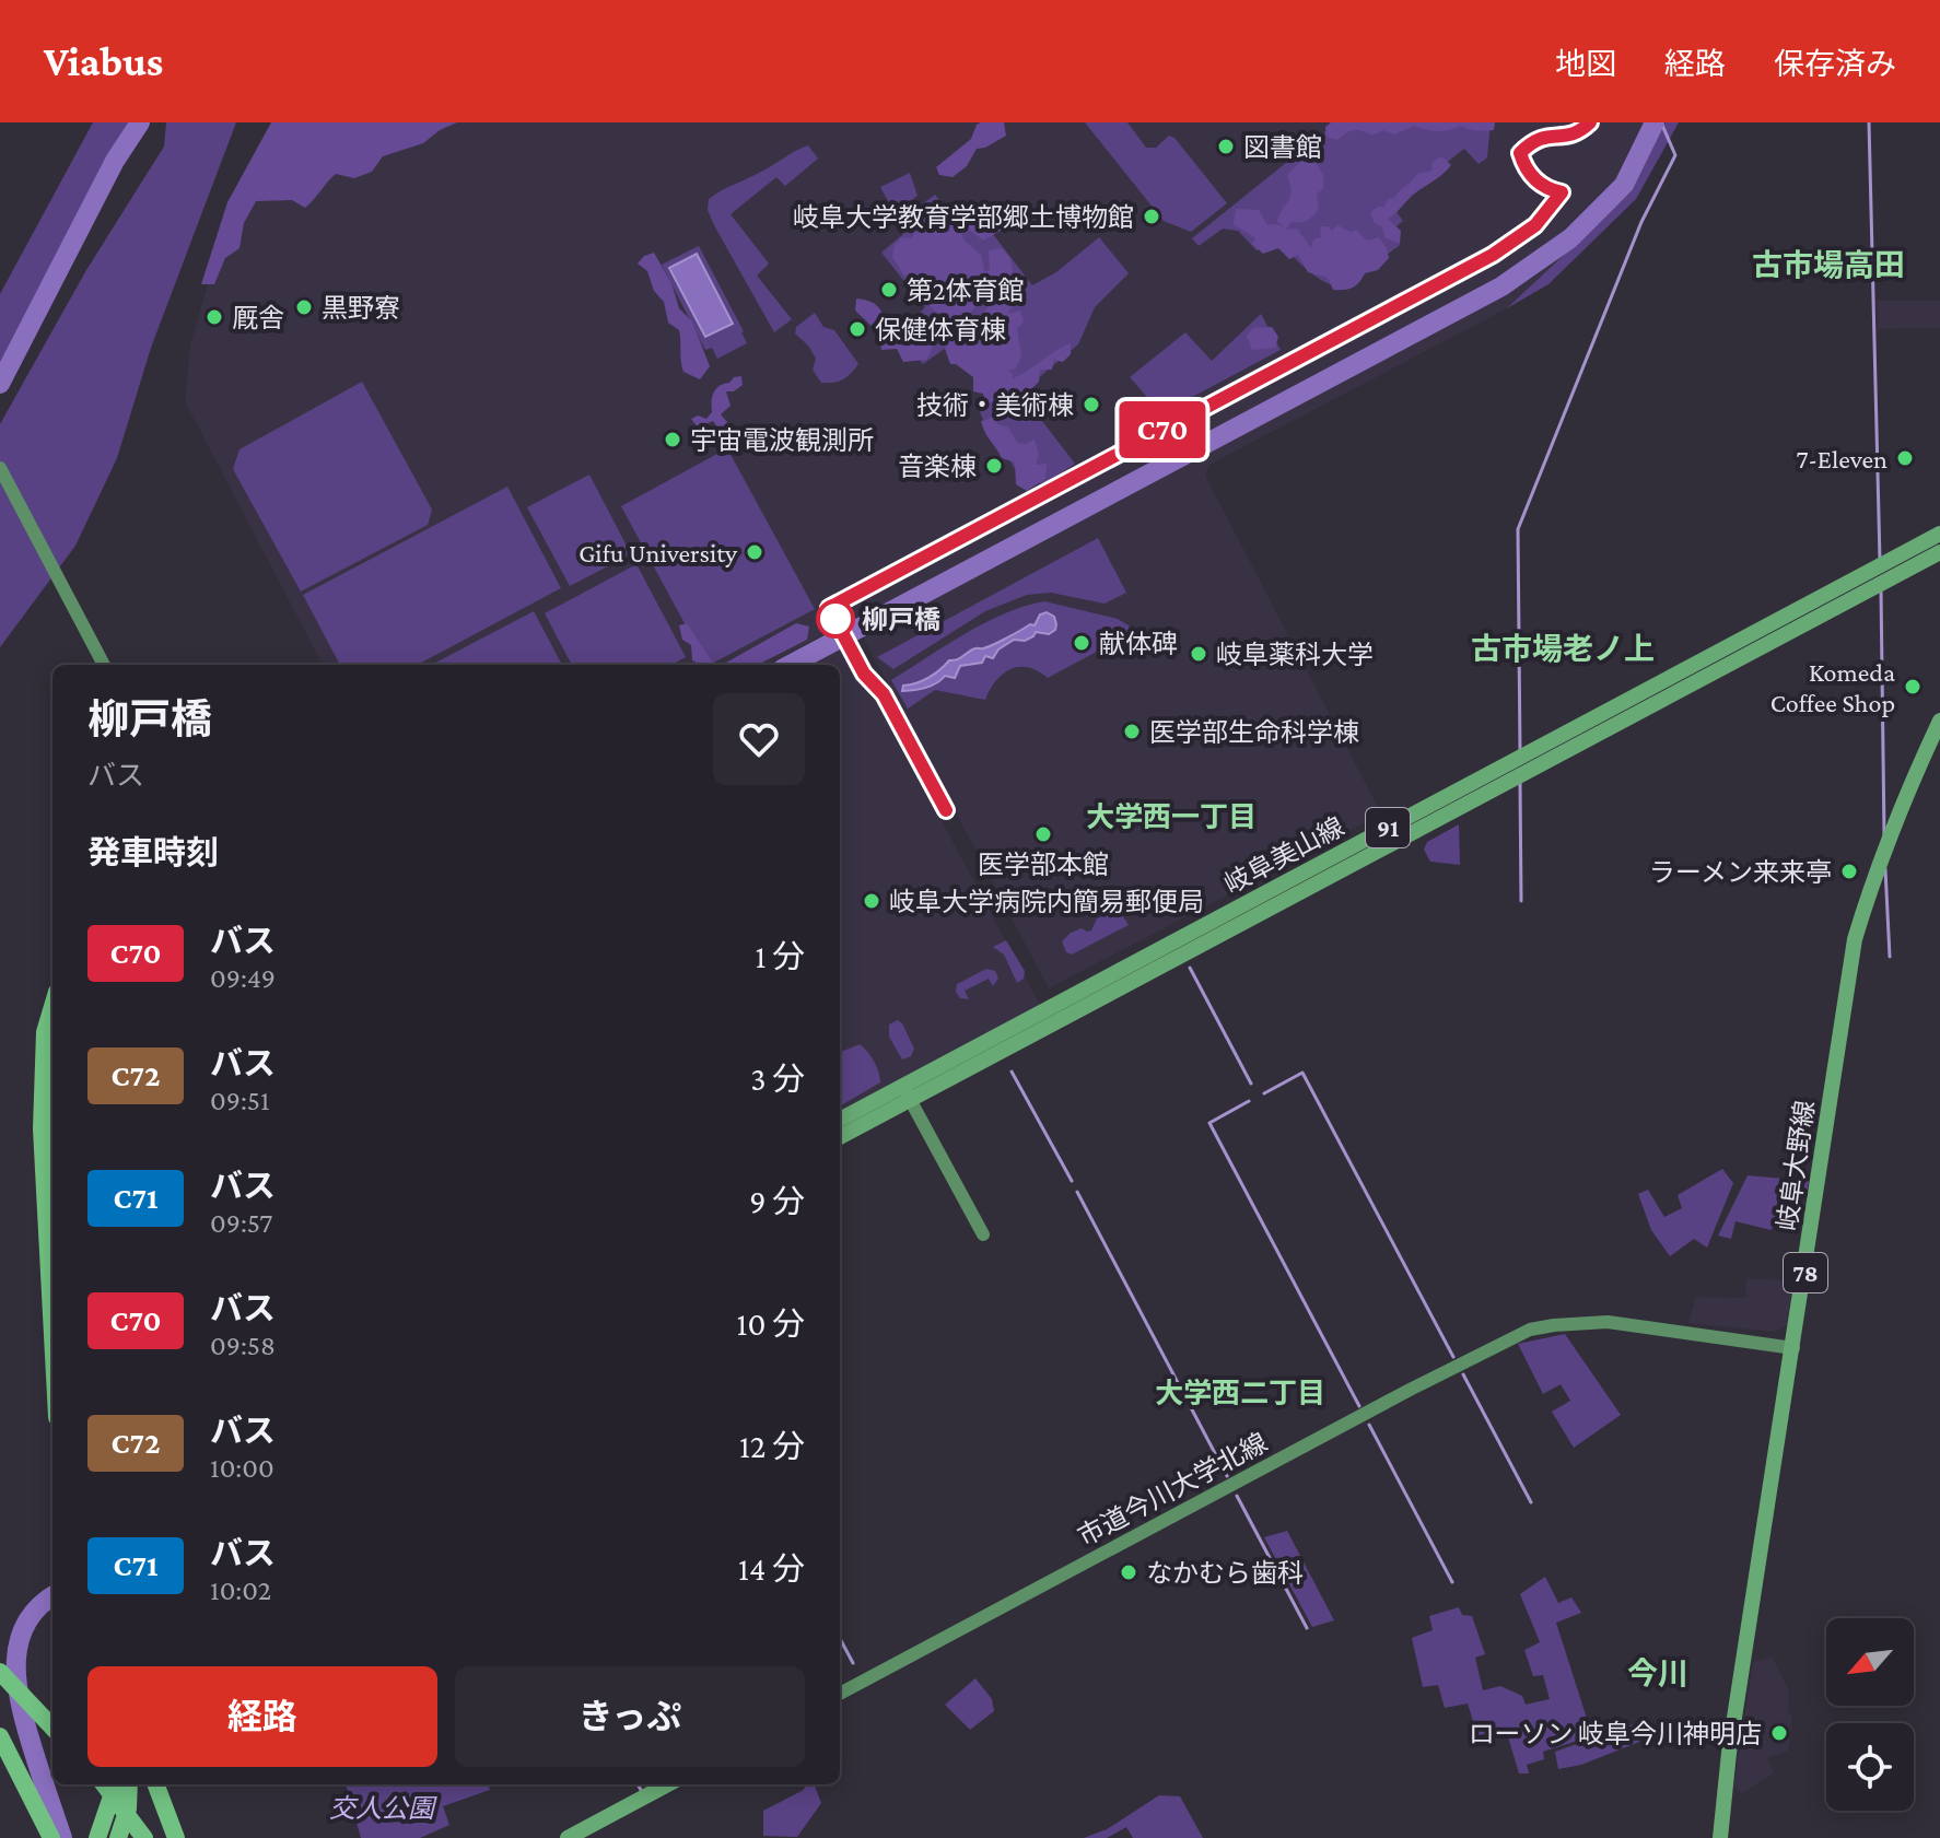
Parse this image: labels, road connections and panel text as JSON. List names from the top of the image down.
{
  "streets": {
    "main road": [
      "91",
      "岐阜美山線",
      "岐阜大野線",
      "78"
    ],
    "street": ["市道今川大学北線"]
  },
  "crossings": [
    ["岐阜大野線", "市道今川大学北線"]
  ],
  "districts": [
    "古市場高田",
    "古市場老ノ上",
    "大学西一丁目",
    "大学西二丁目",
    "今川"
  ],
  "parks": ["交人公園"],
  "places": [
    "図書館",
    "岐阜大学教育学部郷土博物館",
    "第2体育館",
    "黒野寮",
    "厩舎",
    "保健体育棟",
    "技術・美術棟",
    "宇宙電波観測所",
    "7-Eleven",
    "音楽棟",
    "Gifu University",
    "柳戸橋",
    "献体碑",
    "岐阜薬科大学",
    "Komeda Coffee Shop",
    "医学部生命科学棟",
    "医学部本館",
    "ラーメン来来亭",
    "岐阜大学病院内簡易郵便局",
    "なかむら歯科",
    "ローソン 岐阜今川神明店"
  ],
  "lines": ["bus line C70"],
  "north": "bottom left",
  "page": {
    "header": "Viabus",
    "nav": ["地図", "経路", "保存済み"],
    "on_map": "C70",
    "heading": [
      ["柳戸橋", "バス"],
      "発車時刻"
    ],
    "list": [
      {
        "mark": "C70",
        "name": "バス",
        "note": "09:49",
        "value": "1 分"
      },
      {
        "mark": "C72",
        "name": "バス",
        "note": "09:51",
        "value": "3 分"
      },
      {
        "mark": "C71",
        "name": "バス",
        "note": "09:57",
        "value": "9 分"
      },
      {
        "mark": "C70",
        "name": "バス",
        "note": "09:58",
        "value": "10 分"
      },
      {
        "mark": "C72",
        "name": "バス",
        "note": "10:00",
        "value": "12 分"
      },
      {
        "mark": "C71",
        "name": "バス",
        "note": "10:02",
        "value": "14 分"
      }
    ],
    "buttons": ["経路", "きっぷ"]
  }
}
